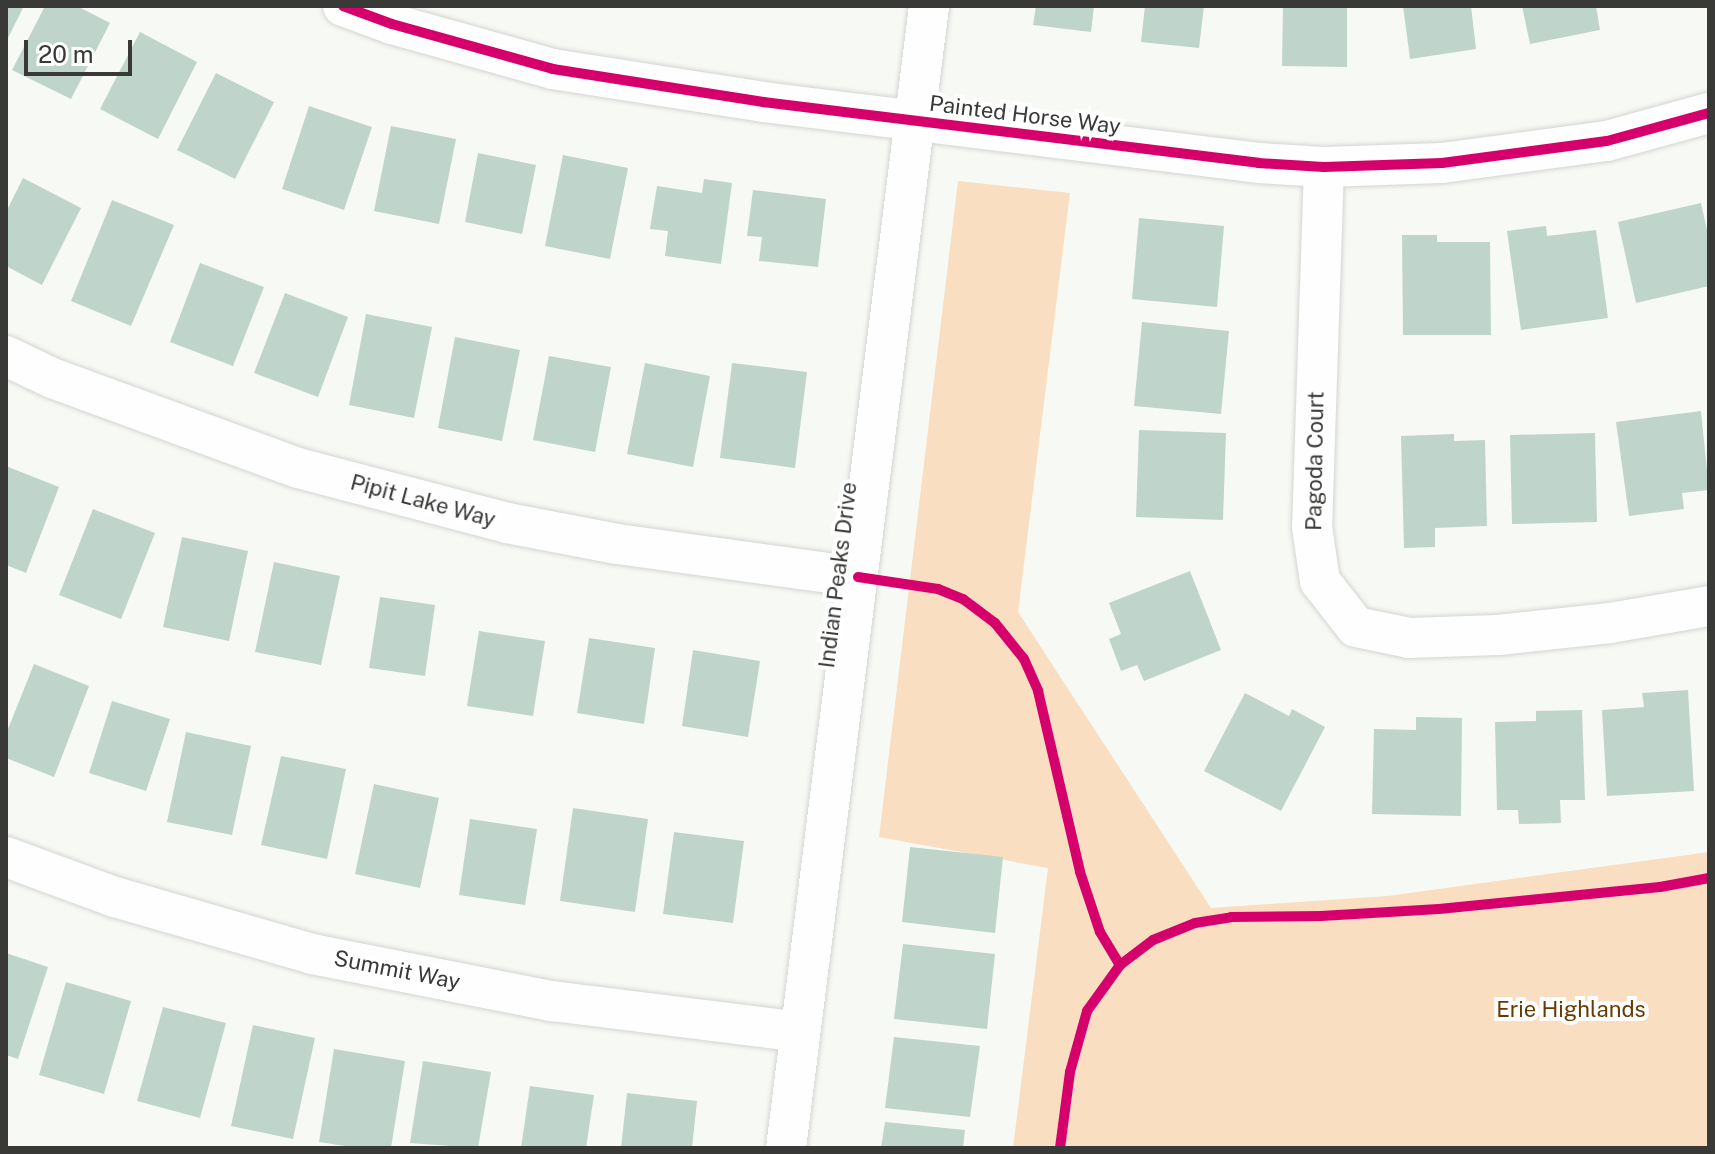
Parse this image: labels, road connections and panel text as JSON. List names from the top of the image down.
{
  "streets": {
    "street": [
      "Painted Horse Way",
      "Pagoda Court",
      "Pipit Lake Way",
      "Indian Peaks Drive",
      "Summit Way"
    ]
  },
  "crossings": [
    ["Painted Horse Way", "Pagoda Court"],
    ["Painted Horse Way", "Indian Peaks Drive"],
    ["Pipit Lake Way", "Indian Peaks Drive"],
    ["Indian Peaks Drive", "Summit Way"]
  ],
  "parks": ["Erie Highlands"],
  "scale_bar": "20 m"
}
